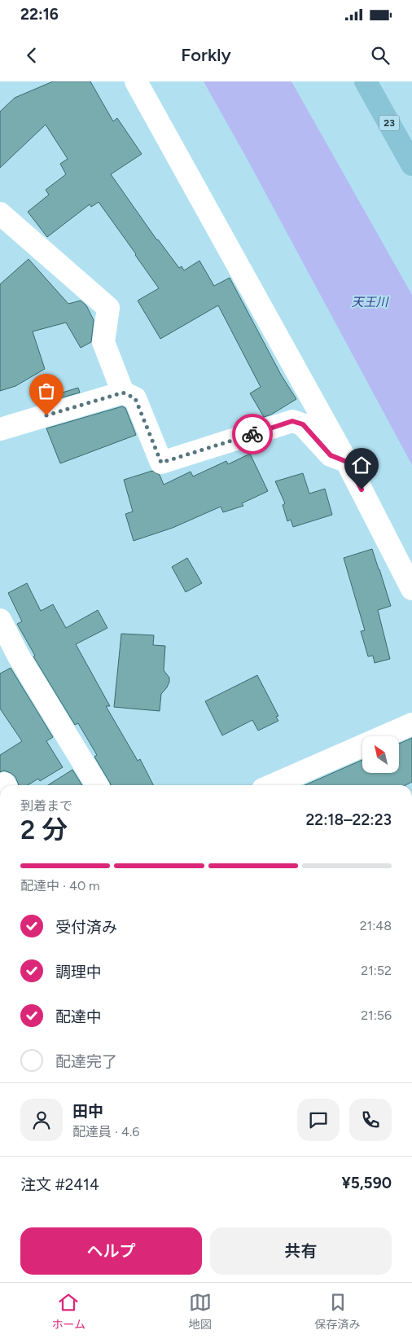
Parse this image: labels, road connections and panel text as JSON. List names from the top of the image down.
{
  "streets": {
    "main road": ["23"]
  },
  "water": ["天王川"],
  "north": "top left",
  "page": {
    "status": "22:16",
    "header": "Forkly",
    "heading": ["2 分", "到着まで", "22:18–22:23"],
    "panel": [
      "田中",
      "配達員 · 4.6",
      "注文 #2414",
      "¥5,590"
    ],
    "bar": "配達中 · 40 m",
    "list": [
      ["受付済み", "21:48"],
      ["調理中", "21:52"],
      ["配達中", "21:56"],
      "配達完了"
    ],
    "buttons": ["ヘルプ", "共有"],
    "tabs": ["ホーム", "地図", "保存済み"]
  }
}
